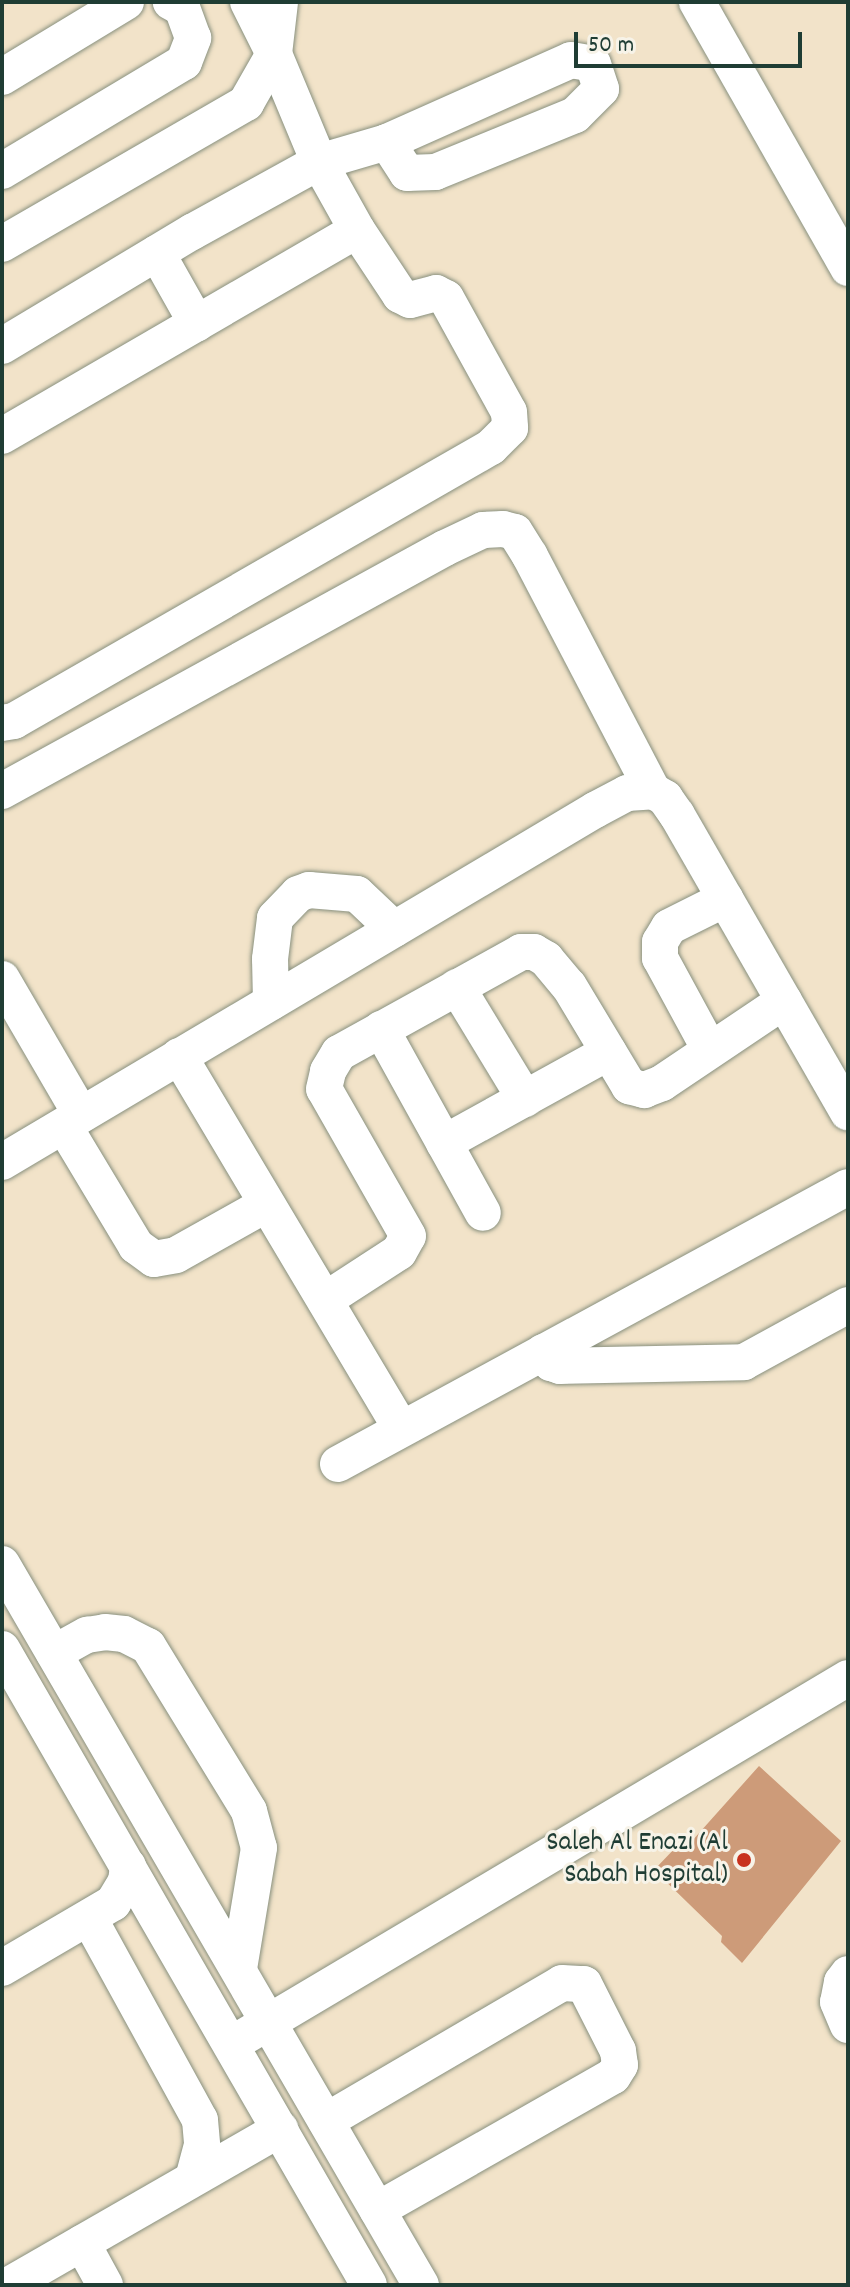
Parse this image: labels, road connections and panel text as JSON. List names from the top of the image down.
{
  "places": ["Saleh Al Enazi (Al Sabah Hospital)"],
  "scale_bar": "50 m"
}
